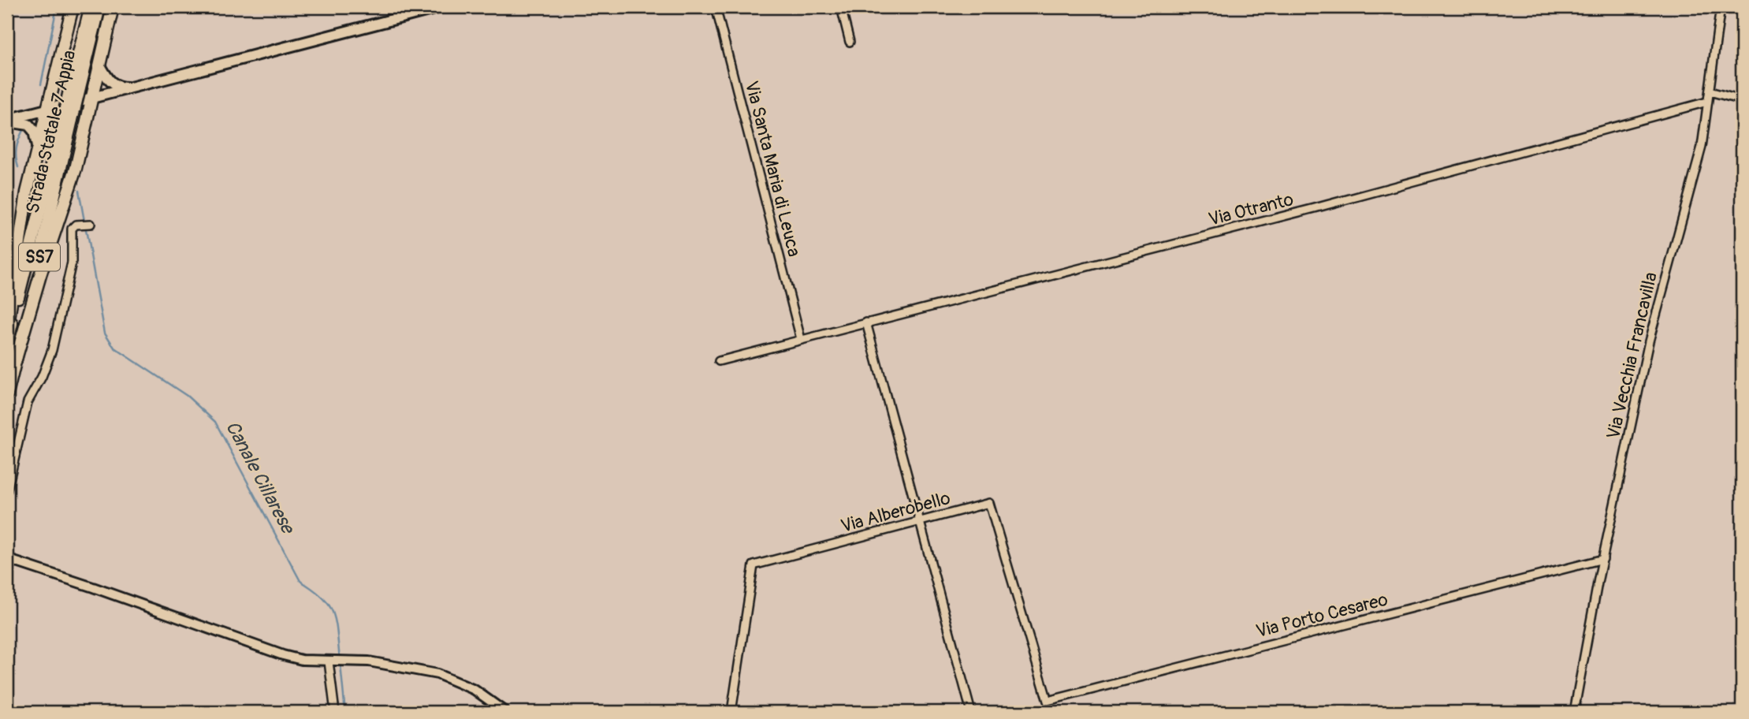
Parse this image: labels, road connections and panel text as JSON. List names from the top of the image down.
{
  "streets": {
    "highway": ["Strada Statale 7 Appia", "SS7"],
    "street": [
      "Via Santa Maria di Leuca",
      "Via Otranto",
      "Via Vecchia Francavilla",
      "Via Alberobello",
      "Via Porto Cesareo"
    ]
  },
  "crossings": [
    ["Via Santa Maria di Leuca", "Via Otranto"],
    ["Via Otranto", "Via Vecchia Francavilla"],
    ["Via Vecchia Francavilla", "Via Porto Cesareo"],
    ["Via Alberobello", "Via Porto Cesareo"]
  ],
  "water": ["Canale Cillarese"]
}
